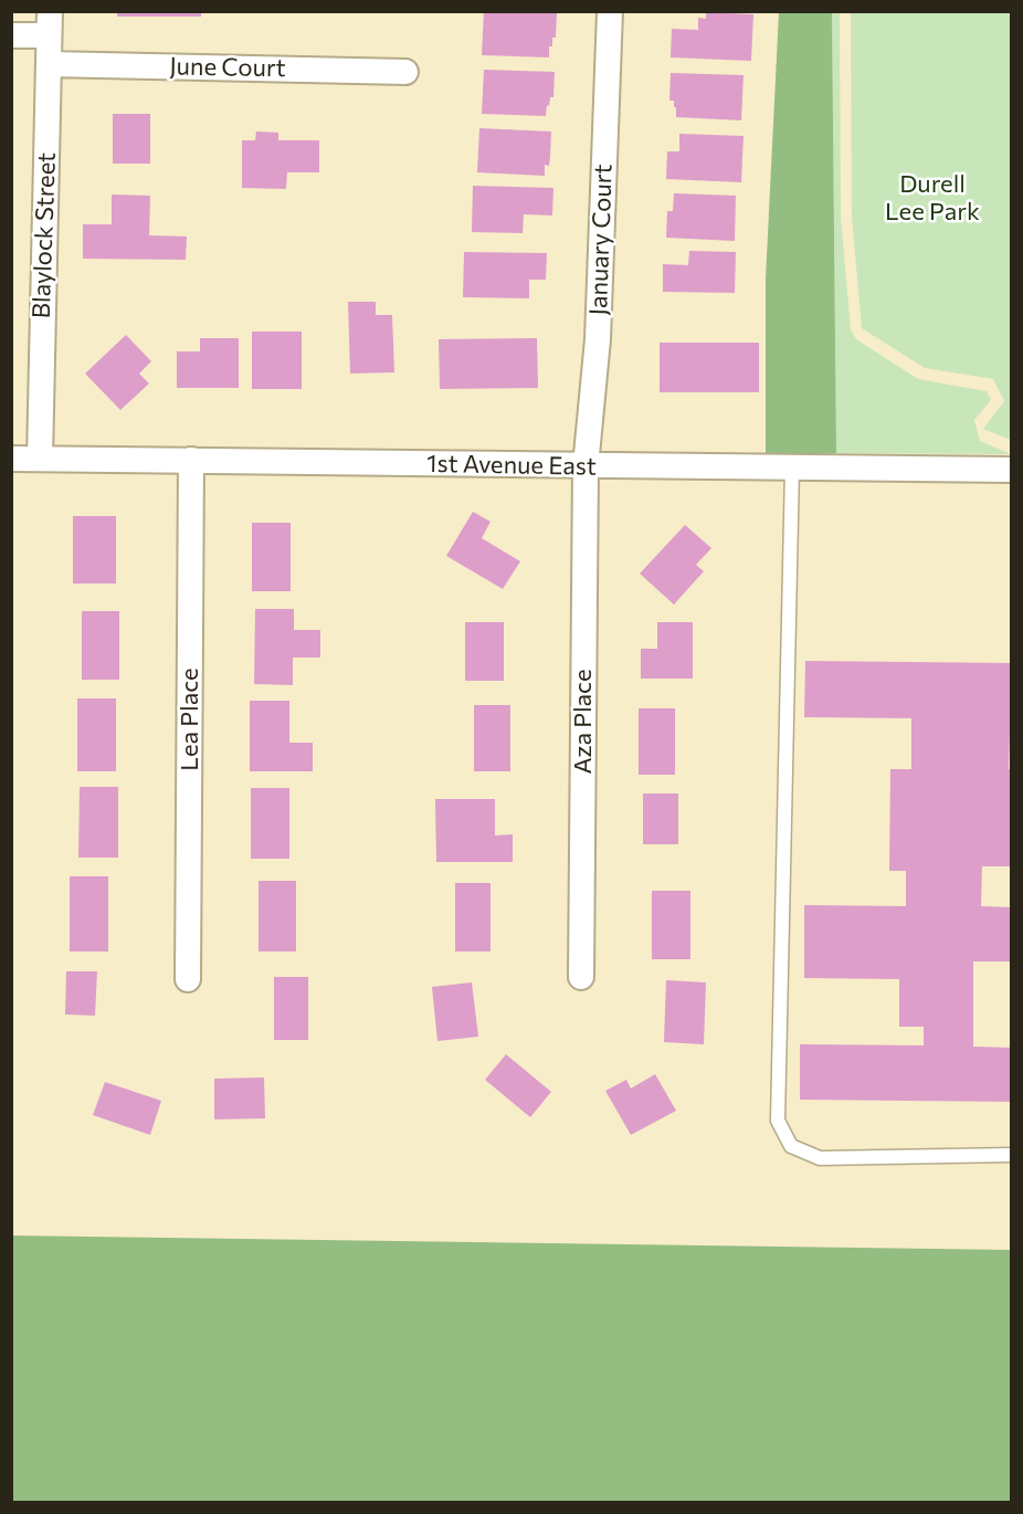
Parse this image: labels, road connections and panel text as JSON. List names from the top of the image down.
{
  "streets": {
    "street": [
      "June Court",
      "Blaylock Street",
      "January Court",
      "1st Avenue East",
      "Lea Place",
      "Aza Place"
    ]
  },
  "crossings": [
    ["June Court", "Blaylock Street"],
    ["Blaylock Street", "1st Avenue East"],
    ["January Court", "1st Avenue East"],
    ["January Court", "Aza Place"],
    ["1st Avenue East", "Lea Place"],
    ["1st Avenue East", "Aza Place"]
  ],
  "parks": ["Durell Lee Park"]
}
